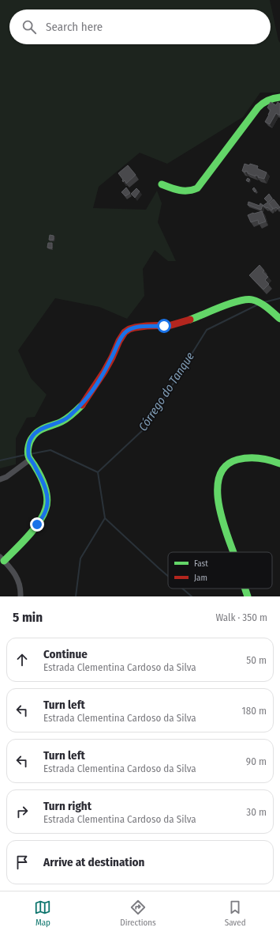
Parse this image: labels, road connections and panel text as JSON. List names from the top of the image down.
{
  "water": ["Córrego do Tanque"],
  "legend": ["Fast", "Jam"],
  "page": {
    "search": "Search here",
    "heading": ["5 min", "Walk · 350 m"],
    "list": [
      ["Continue", "Estrada Clementina Cardoso da Silva", "50 m"],
      ["Turn left", "Estrada Clementina Cardoso da Silva", "180 m"],
      ["Turn left", "Estrada Clementina Cardoso da Silva", "90 m"],
      ["Turn right", "Estrada Clementina Cardoso da Silva", "30 m"],
      "Arrive at destination"
    ],
    "nav": ["Map", "Directions", "Saved"]
  }
}
